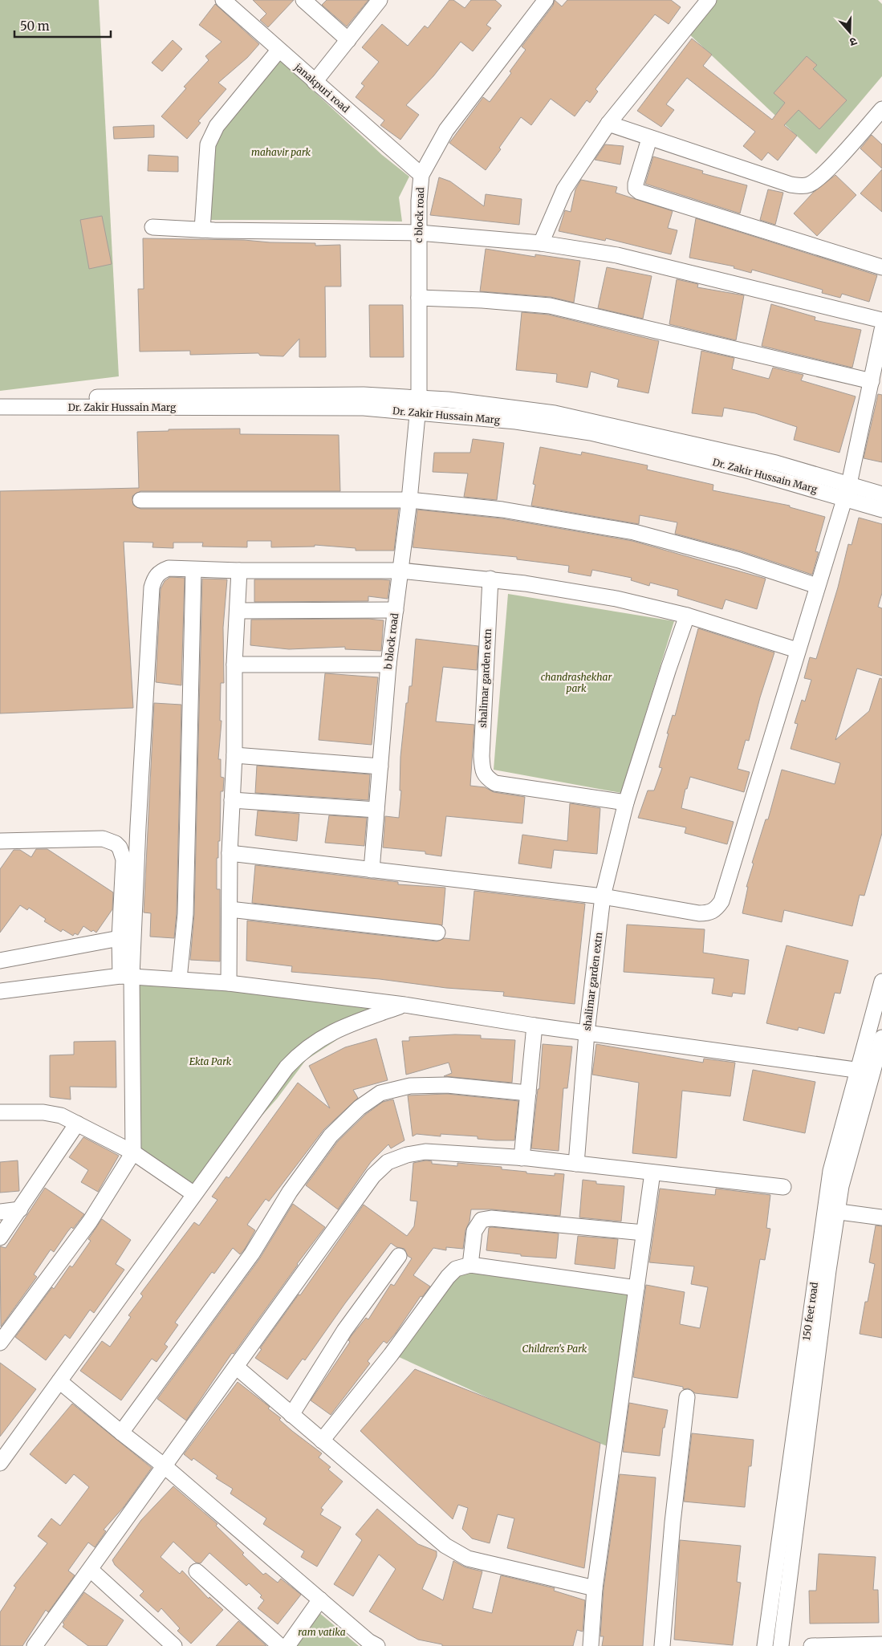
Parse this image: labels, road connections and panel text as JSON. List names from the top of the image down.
{
  "streets": {
    "street": [
      "janakpuri road",
      "c block road",
      "Dr. Zakir Hussain Marg",
      "b block road",
      "shalimar garden extn",
      "150 feet road"
    ]
  },
  "crossings": [
    ["janakpuri road", "c block road"],
    ["c block road", "Dr. Zakir Hussain Marg"],
    ["c block road", "b block road"],
    ["Dr. Zakir Hussain Marg", "b block road"]
  ],
  "parks": [
    "mahavir park",
    "chandrashekhar park",
    "Ekta Park",
    "Children's Park",
    "ram vatika"
  ],
  "scale_bar": "50 m",
  "north": "bottom"
}
